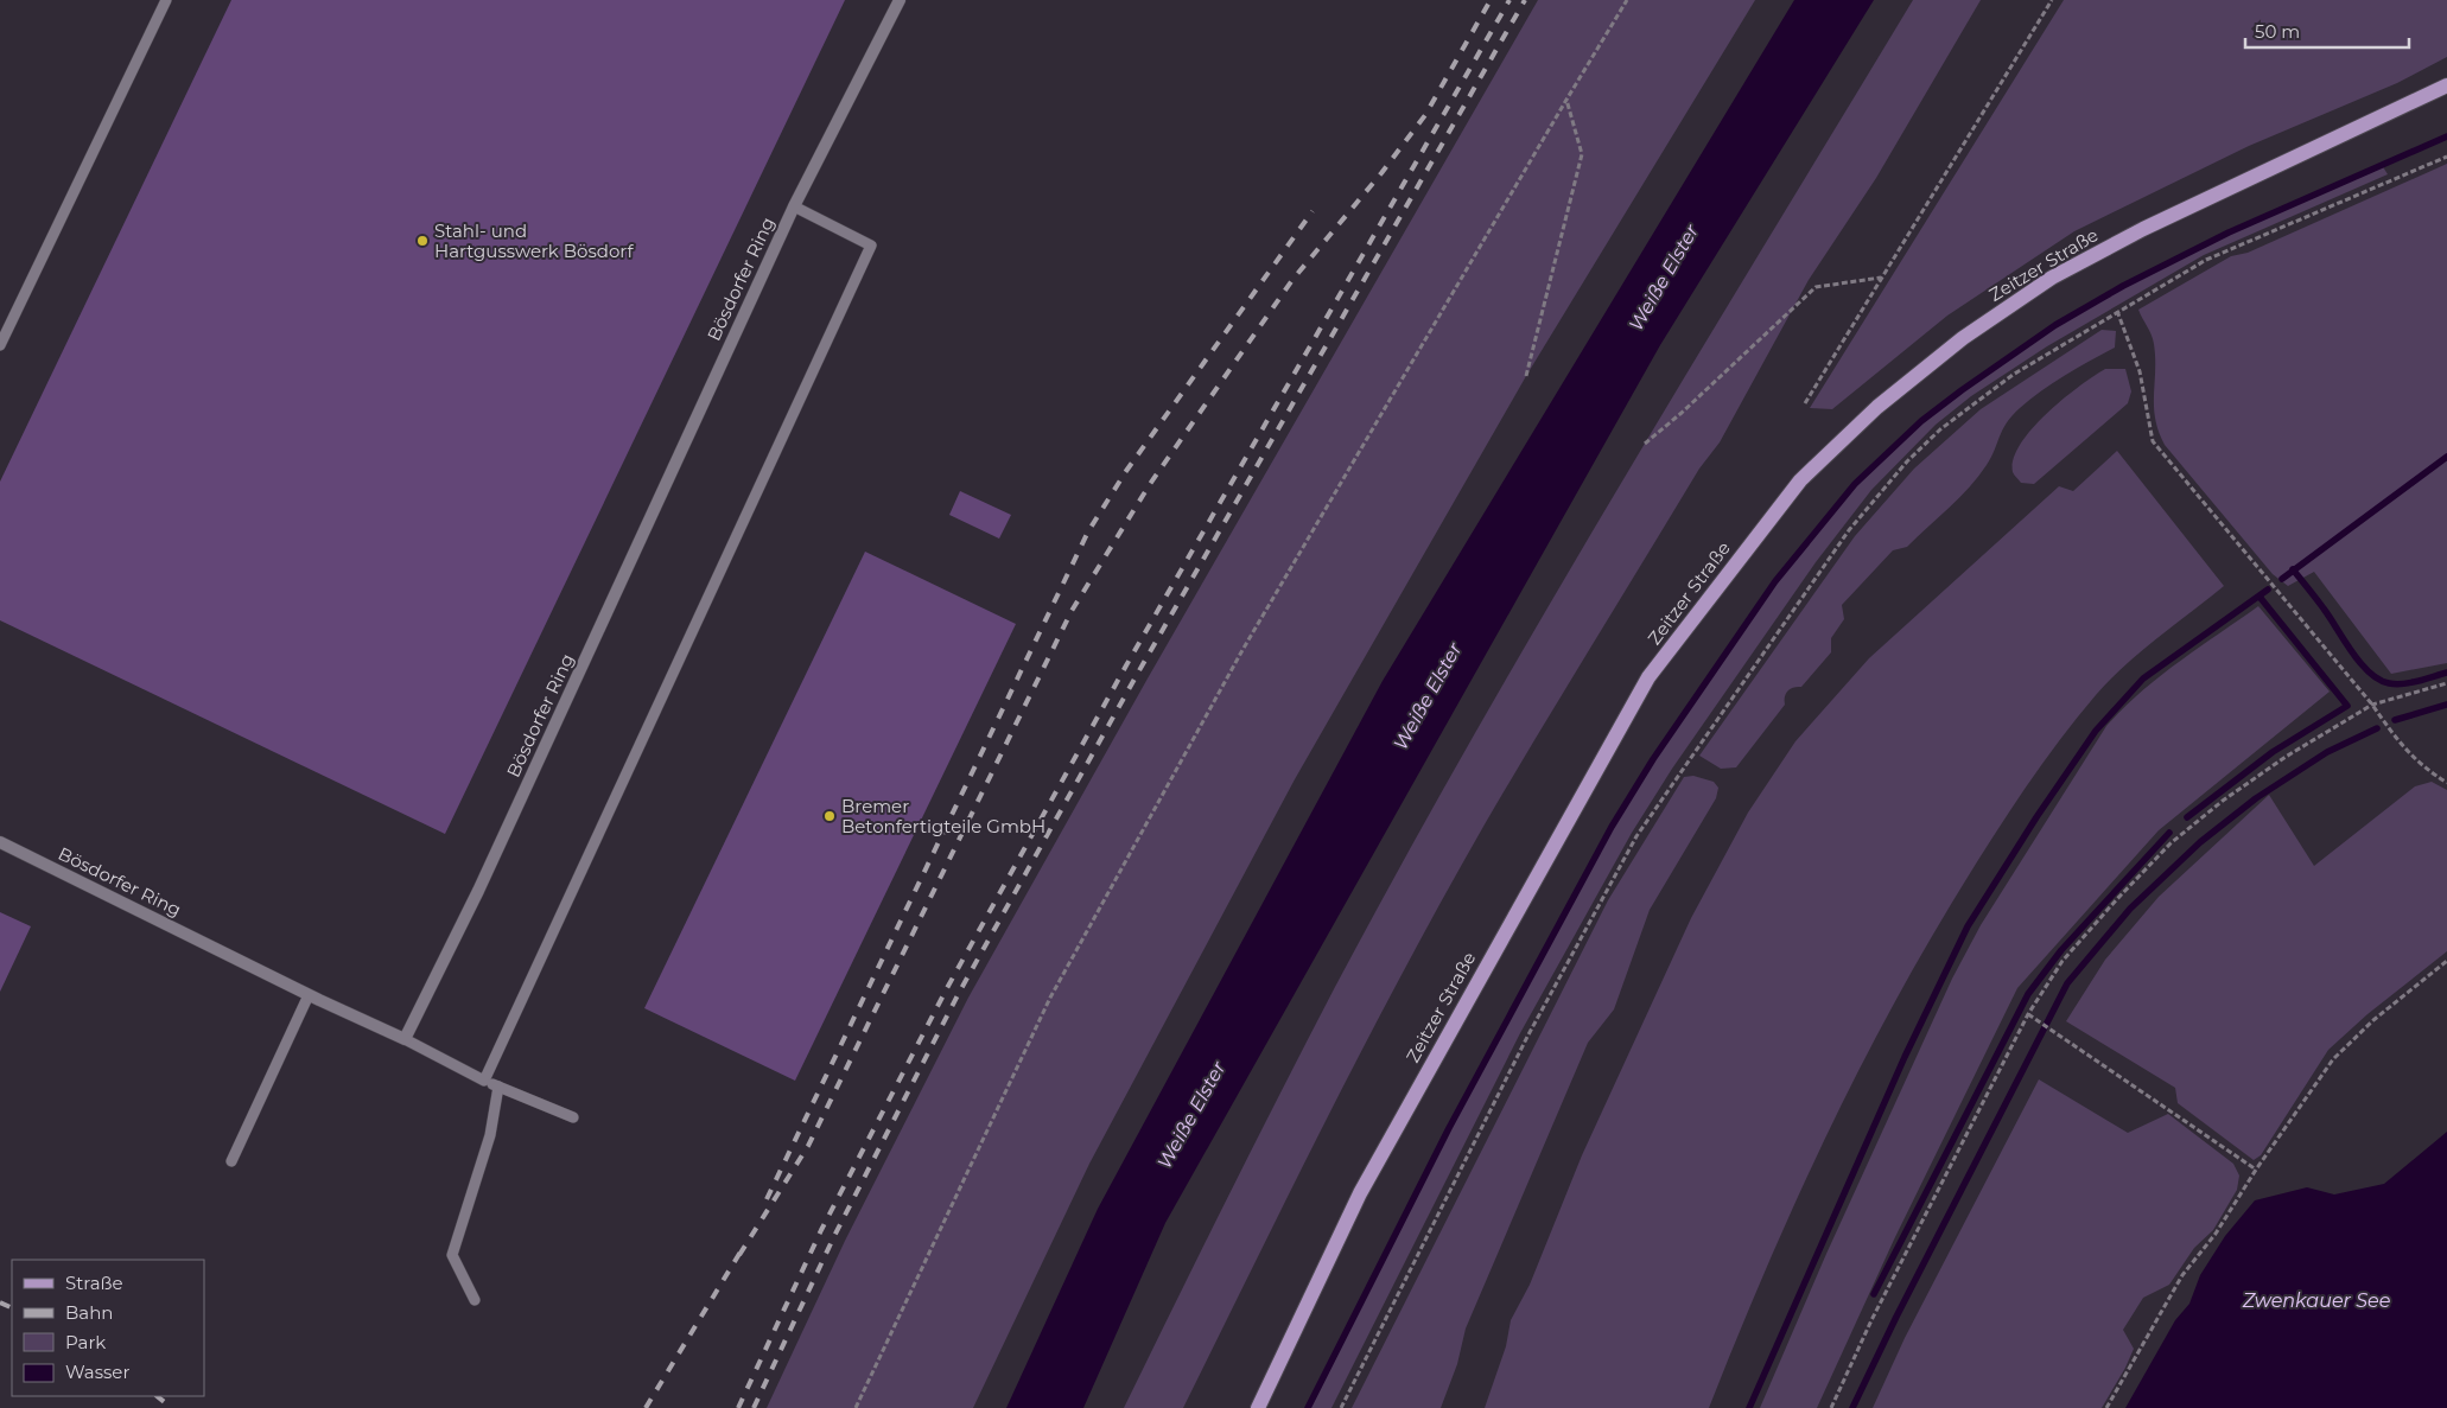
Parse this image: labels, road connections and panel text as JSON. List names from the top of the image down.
{
  "streets": {
    "main road": ["Zeitzer Straße"],
    "street": ["Bösdorfer Ring"]
  },
  "water": ["Weiße Elster", "Zwenkauer See"],
  "places": ["Stahl- und Hartgusswerk Bösdorf", "Bremer Betonfertigteile GmbH"],
  "legend": [
    "Straße",
    "Bahn",
    "Park",
    "Wasser"
  ],
  "scale_bar": "50 m"
}
